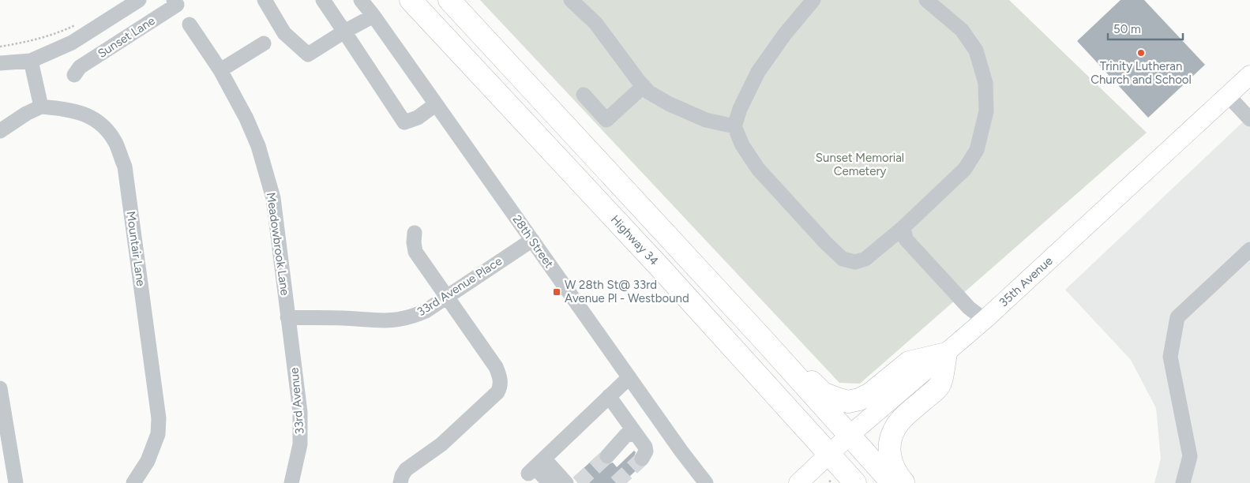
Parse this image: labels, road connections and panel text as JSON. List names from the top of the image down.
{
  "streets": {
    "highway": ["Highway 34"],
    "main road": ["35th Avenue"],
    "street": [
      "Sunset Lane",
      "28th Street",
      "Meadowbrook Lane",
      "Mountair Lane",
      "33rd Avenue Place",
      "33rd Avenue"
    ]
  },
  "crossings": [
    ["Highway 34", "35th Avenue"],
    ["28th Street", "33rd Avenue Place"],
    ["Meadowbrook Lane", "33rd Avenue Place"],
    ["Meadowbrook Lane", "33rd Avenue"],
    ["33rd Avenue Place", "33rd Avenue"]
  ],
  "parks": ["Sunset Memorial Cemetery"],
  "places": {
    "other": ["Trinity Lutheran Church and School"],
    "transit": ["W 28th St@ 33rd Avenue Pl - Westbound"]
  },
  "scale_bar": "50 m"
}
